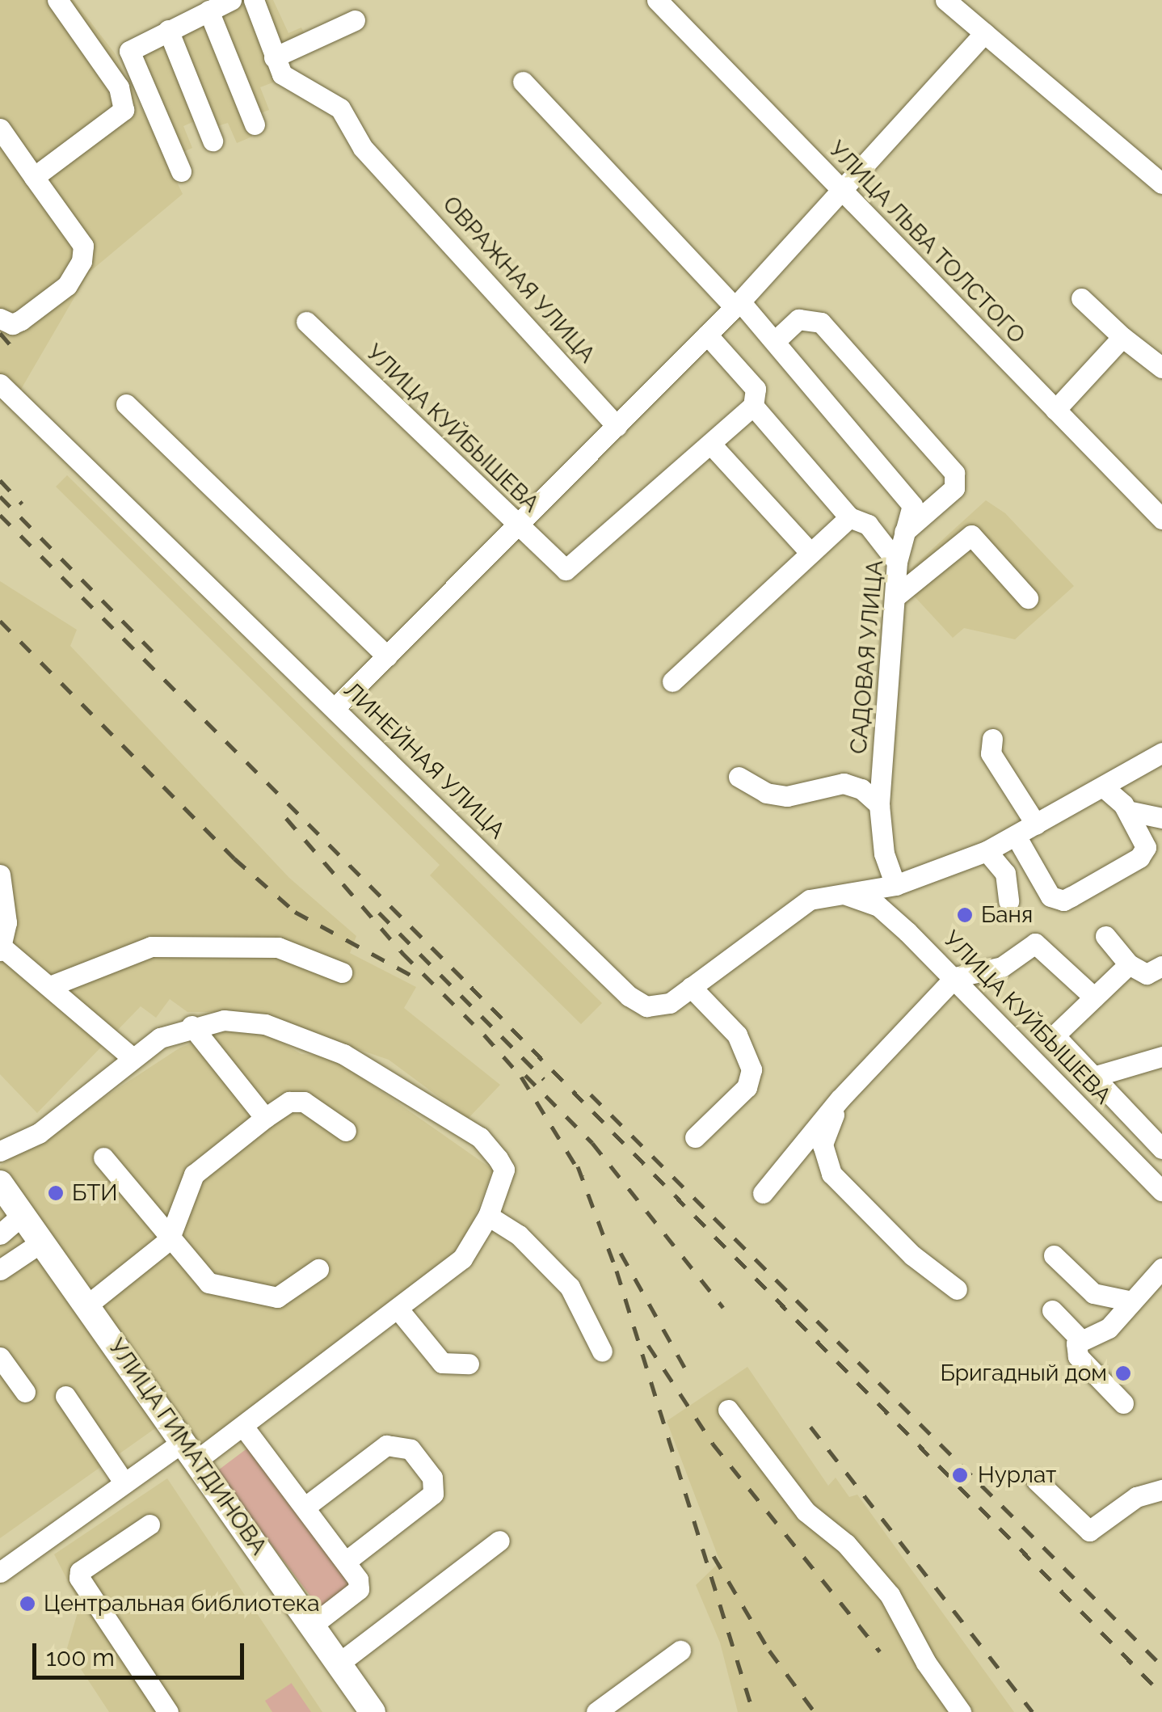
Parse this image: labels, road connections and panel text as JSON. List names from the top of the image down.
{
  "streets": {
    "main road": ["УЛИЦА ГИМАТДИНОВА"],
    "street": [
      "УЛИЦА ЛЬВА ТОЛСТОГО",
      "ОВРАЖНАЯ УЛИЦА",
      "УЛИЦА КУЙБЫШЕВА",
      "САДОВАЯ УЛИЦА",
      "ЛИНЕЙНАЯ УЛИЦА"
    ]
  },
  "crossings": [
    ["УЛИЦА КУЙБЫШЕВА", "ЛИНЕЙНАЯ УЛИЦА"],
    ["САДОВАЯ УЛИЦА", "ЛИНЕЙНАЯ УЛИЦА"]
  ],
  "places": [
    "Баня",
    "БТИ",
    "Бригадный дом",
    "Нурлат",
    "Центральная библиотека"
  ],
  "scale_bar": "100 m"
}
